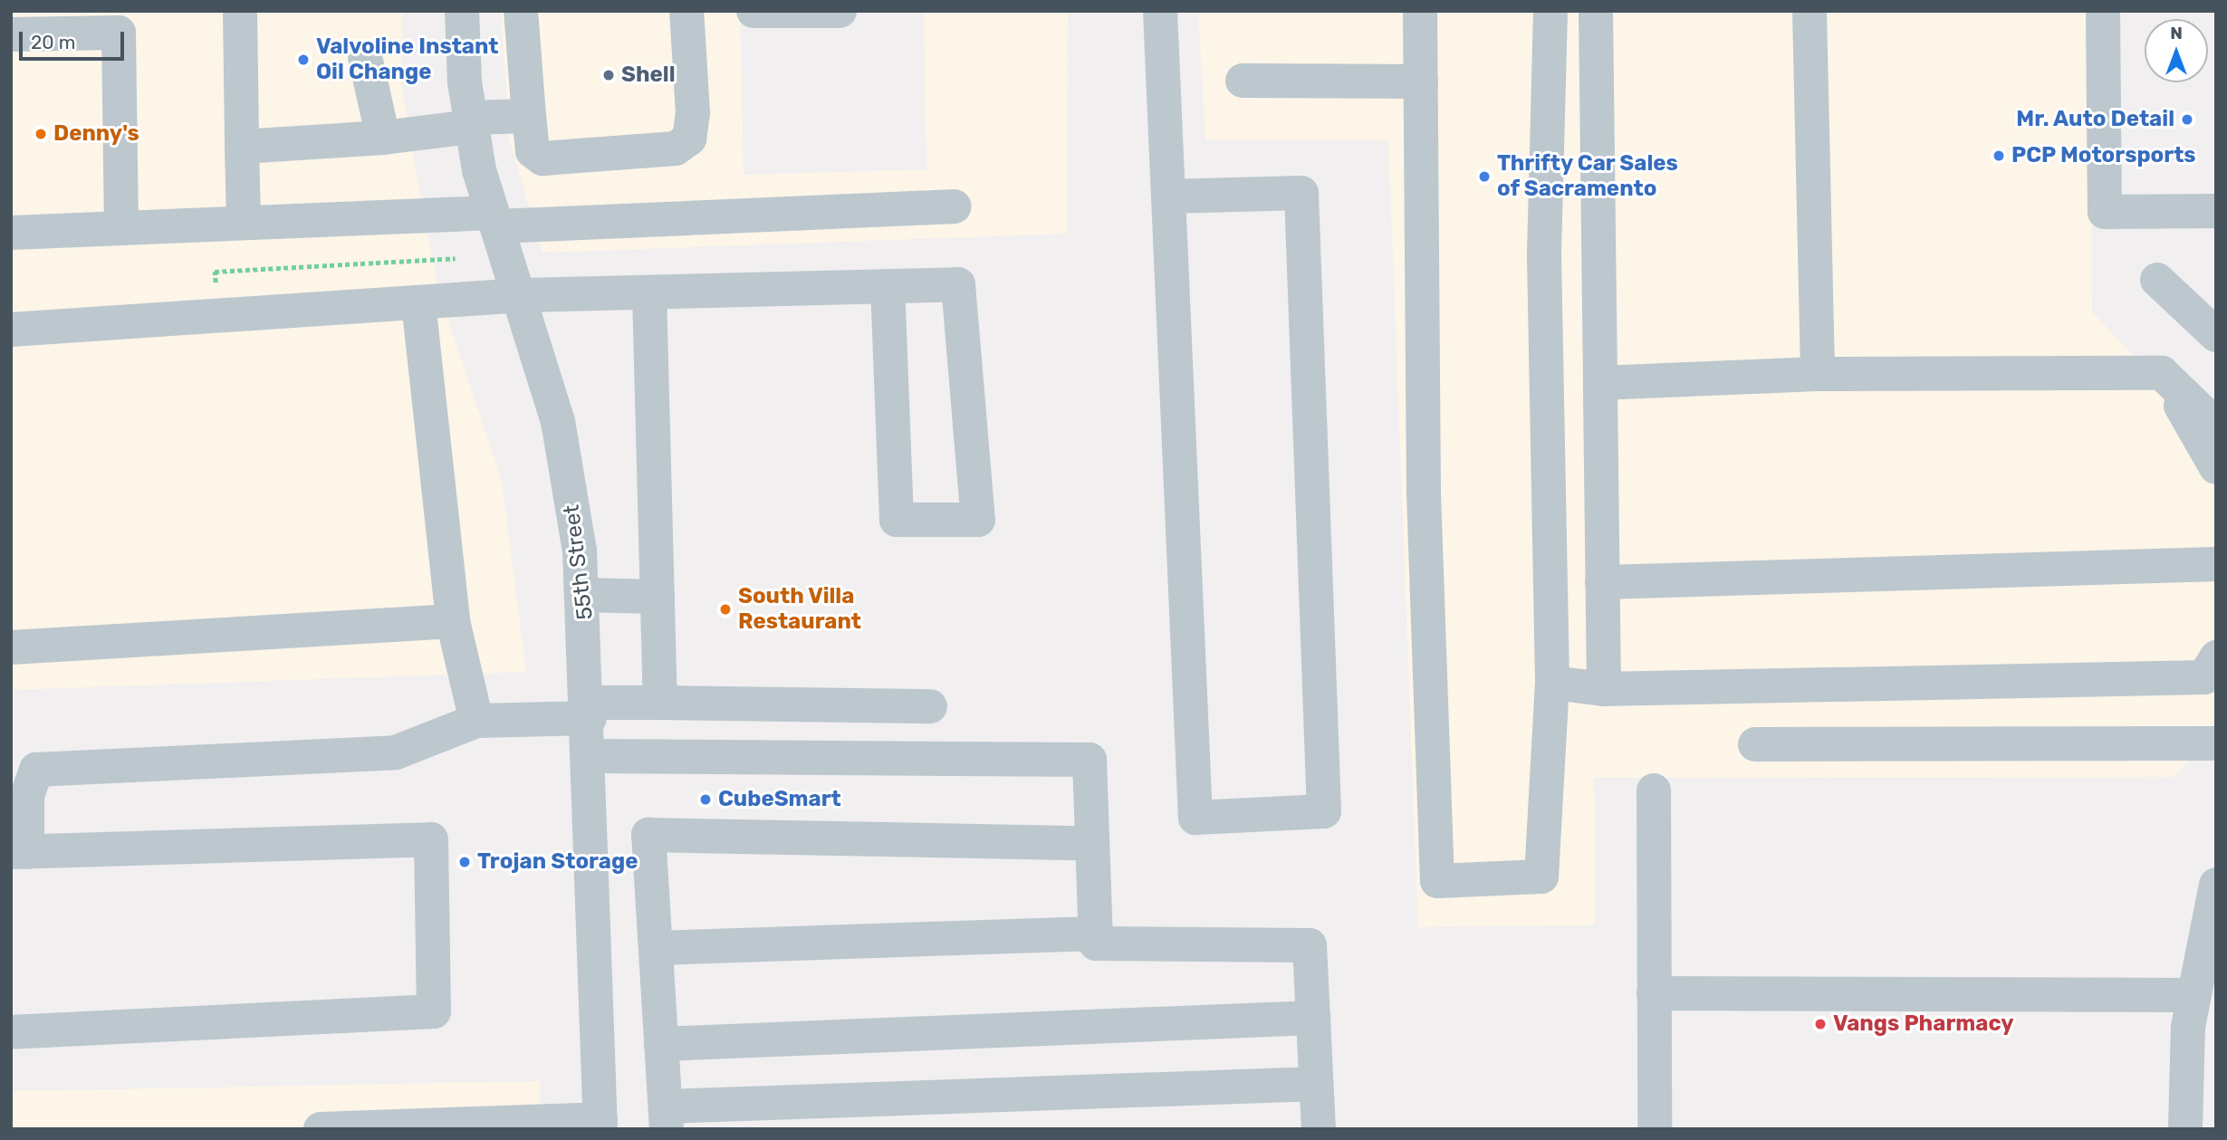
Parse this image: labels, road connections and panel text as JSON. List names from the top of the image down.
{
  "streets": {
    "street": ["55th Street"]
  },
  "places": [
    "Valvoline Instant Oil Change",
    "Shell",
    "Mr. Auto Detail",
    "Denny's",
    "PCP Motorsports",
    "Thrifty Car Sales of Sacramento",
    "South Villa Restaurant",
    "CubeSmart",
    "Trojan Storage",
    "Vangs Pharmacy"
  ],
  "scale_bar": "20 m",
  "north": "top"
}
